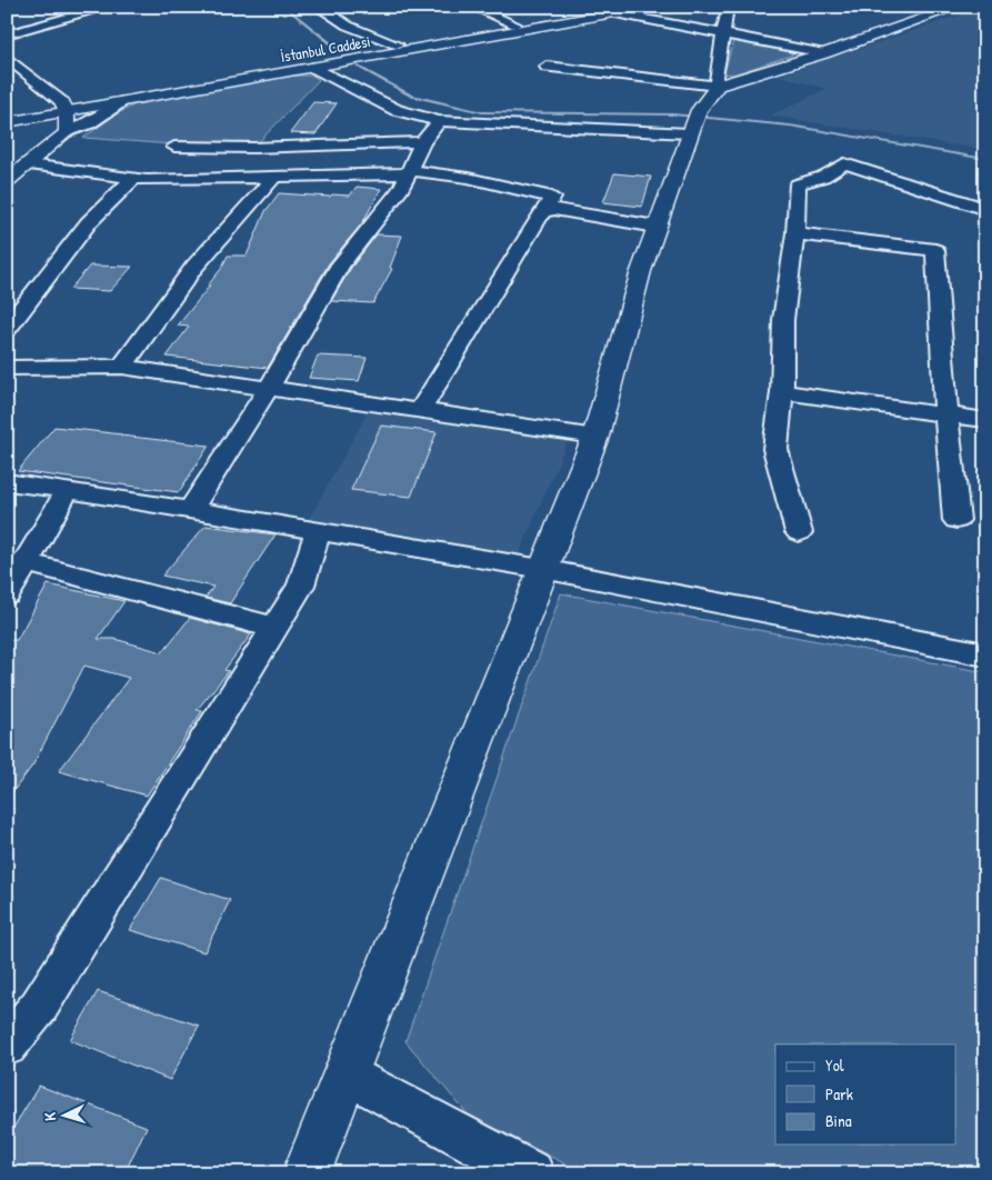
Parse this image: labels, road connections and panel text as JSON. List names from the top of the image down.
{
  "streets": {
    "street": ["İstanbul Caddesi"]
  },
  "legend": ["Yol", "Park", "Bina"],
  "north": "left"
}
